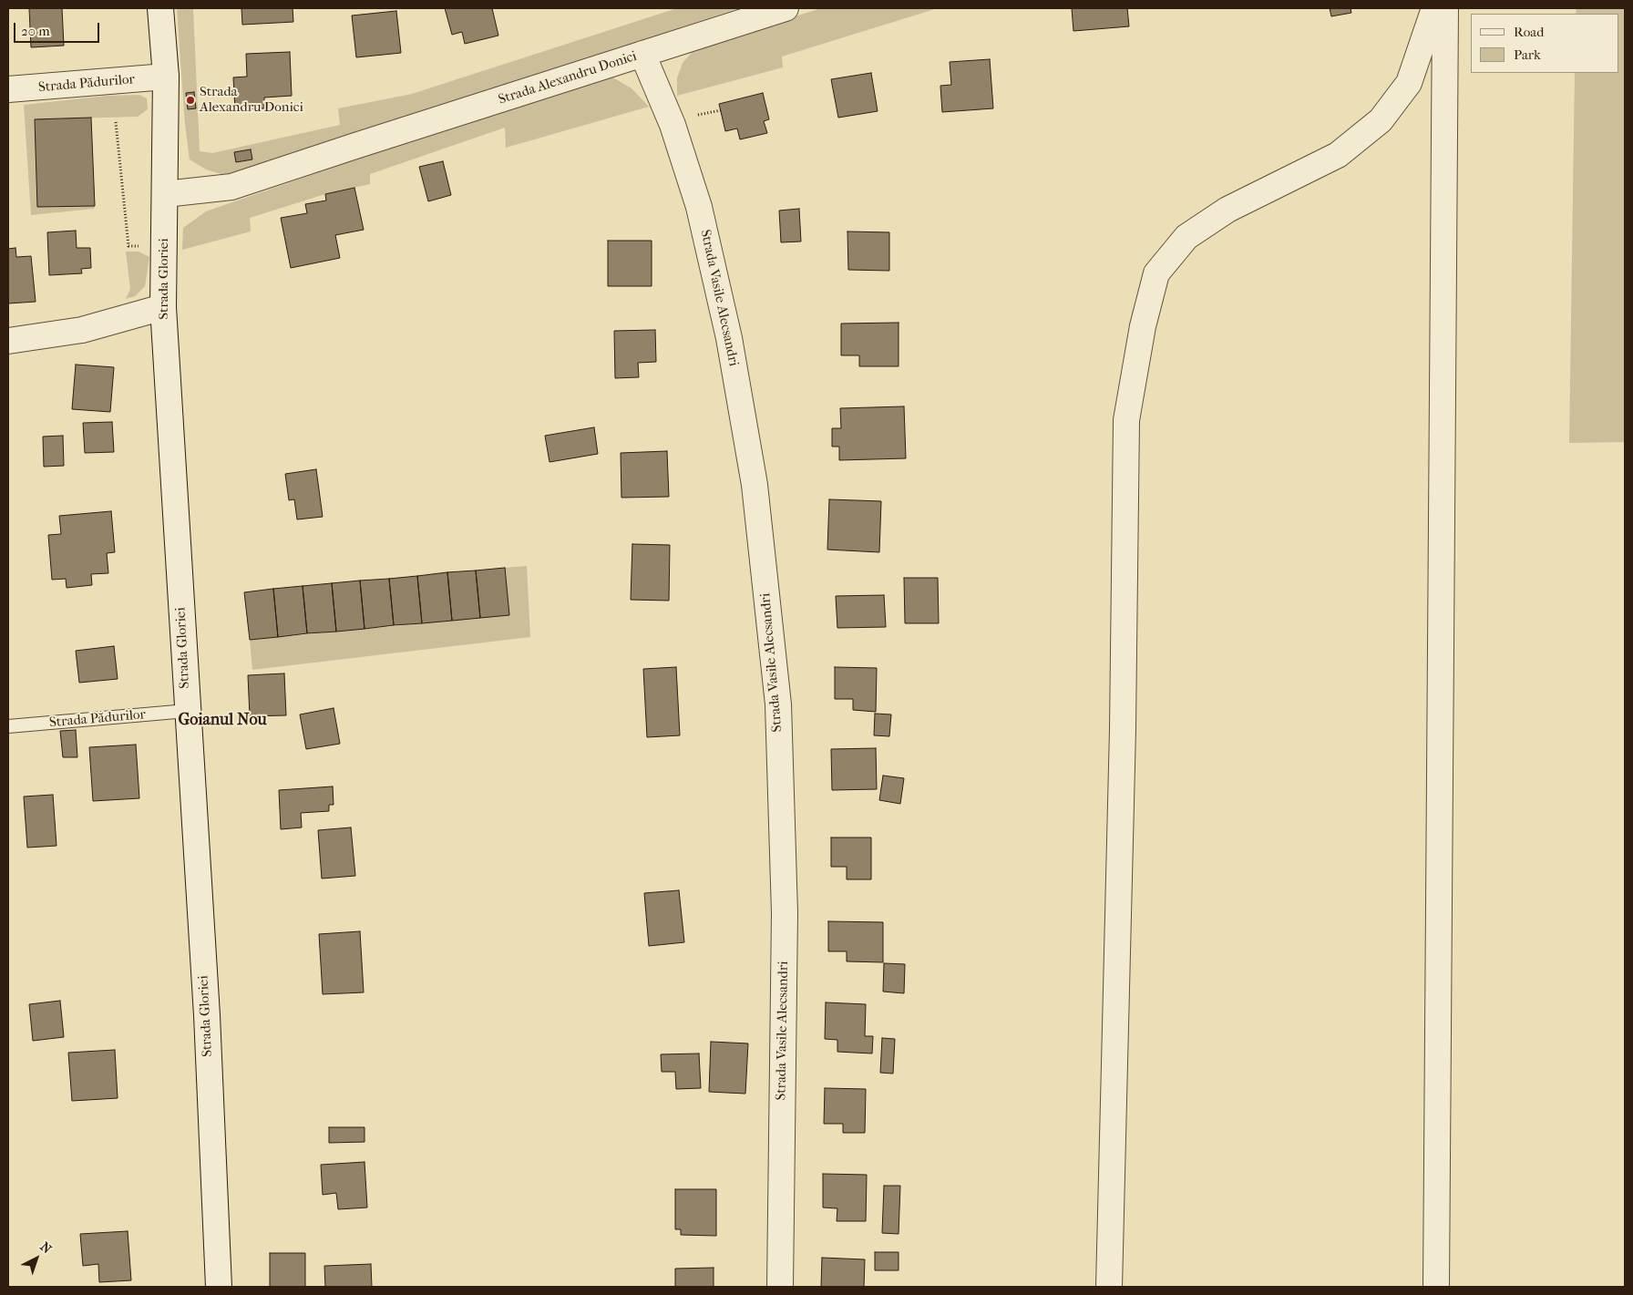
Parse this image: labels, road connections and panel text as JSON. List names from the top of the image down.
{
  "streets": {
    "street": [
      "Strada Alexandru Donici",
      "Strada Pădurilor",
      "Strada Gloriei",
      "Strada Vasile Alecsandri"
    ]
  },
  "crossings": [
    ["Strada Alexandru Donici", "Strada Gloriei"],
    ["Strada Alexandru Donici", "Strada Vasile Alecsandri"],
    ["Strada Pădurilor", "Strada Gloriei"]
  ],
  "districts": ["Goianul Nou"],
  "places": ["Strada Alexandru Donici"],
  "legend": ["Road", "Park"],
  "scale_bar": "20 m",
  "north": "top right"
}
